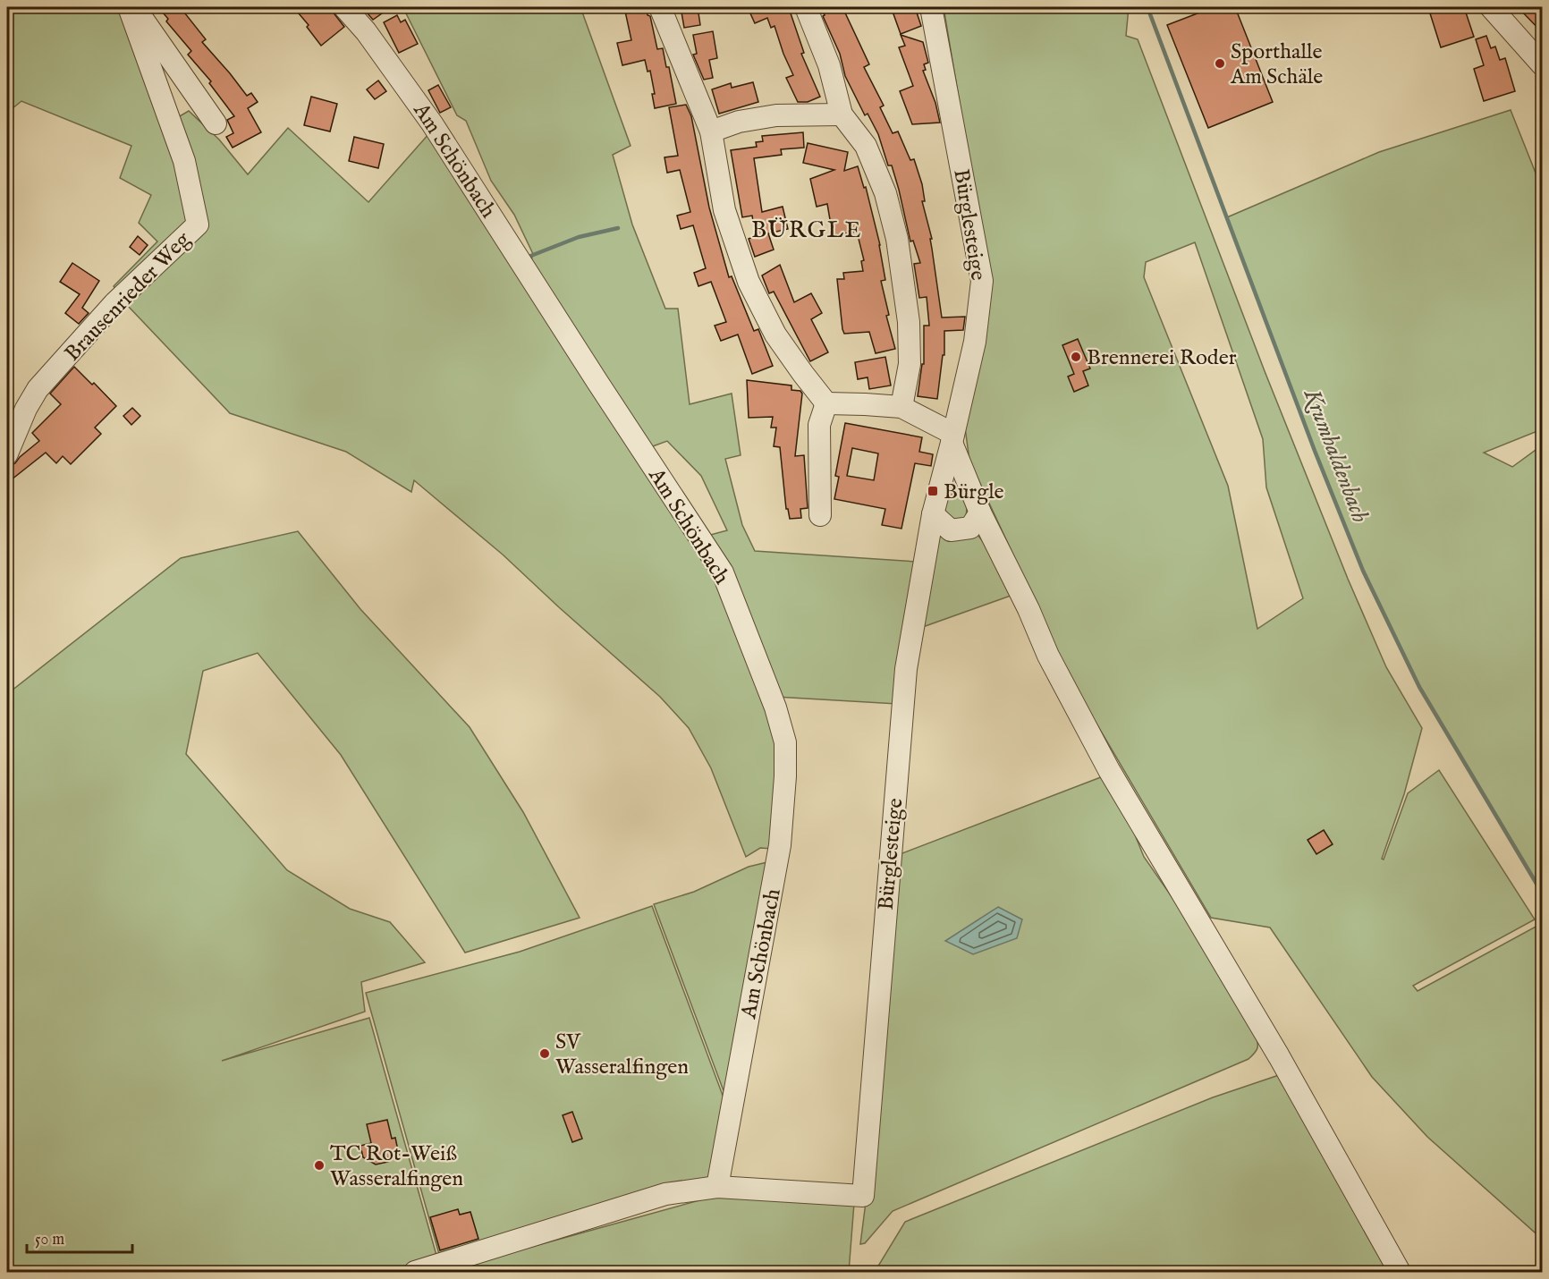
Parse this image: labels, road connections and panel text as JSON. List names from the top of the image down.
{
  "streets": {
    "street": ["Am Schönbach", "Bürglesteige", "Brausenrieder Weg"]
  },
  "crossings": [
    ["Am Schönbach", "Bürglesteige"]
  ],
  "districts": ["BÜRGLE"],
  "water": ["Krumhaldenbach"],
  "places": {
    "other": [
      "Sporthalle Am Schäle",
      "Brennerei Roder",
      "SV Wasseralfingen",
      "TC Rot-Weiß Wasseralfingen"
    ],
    "transit": ["Bürgle"]
  },
  "scale_bar": "50 m"
}
